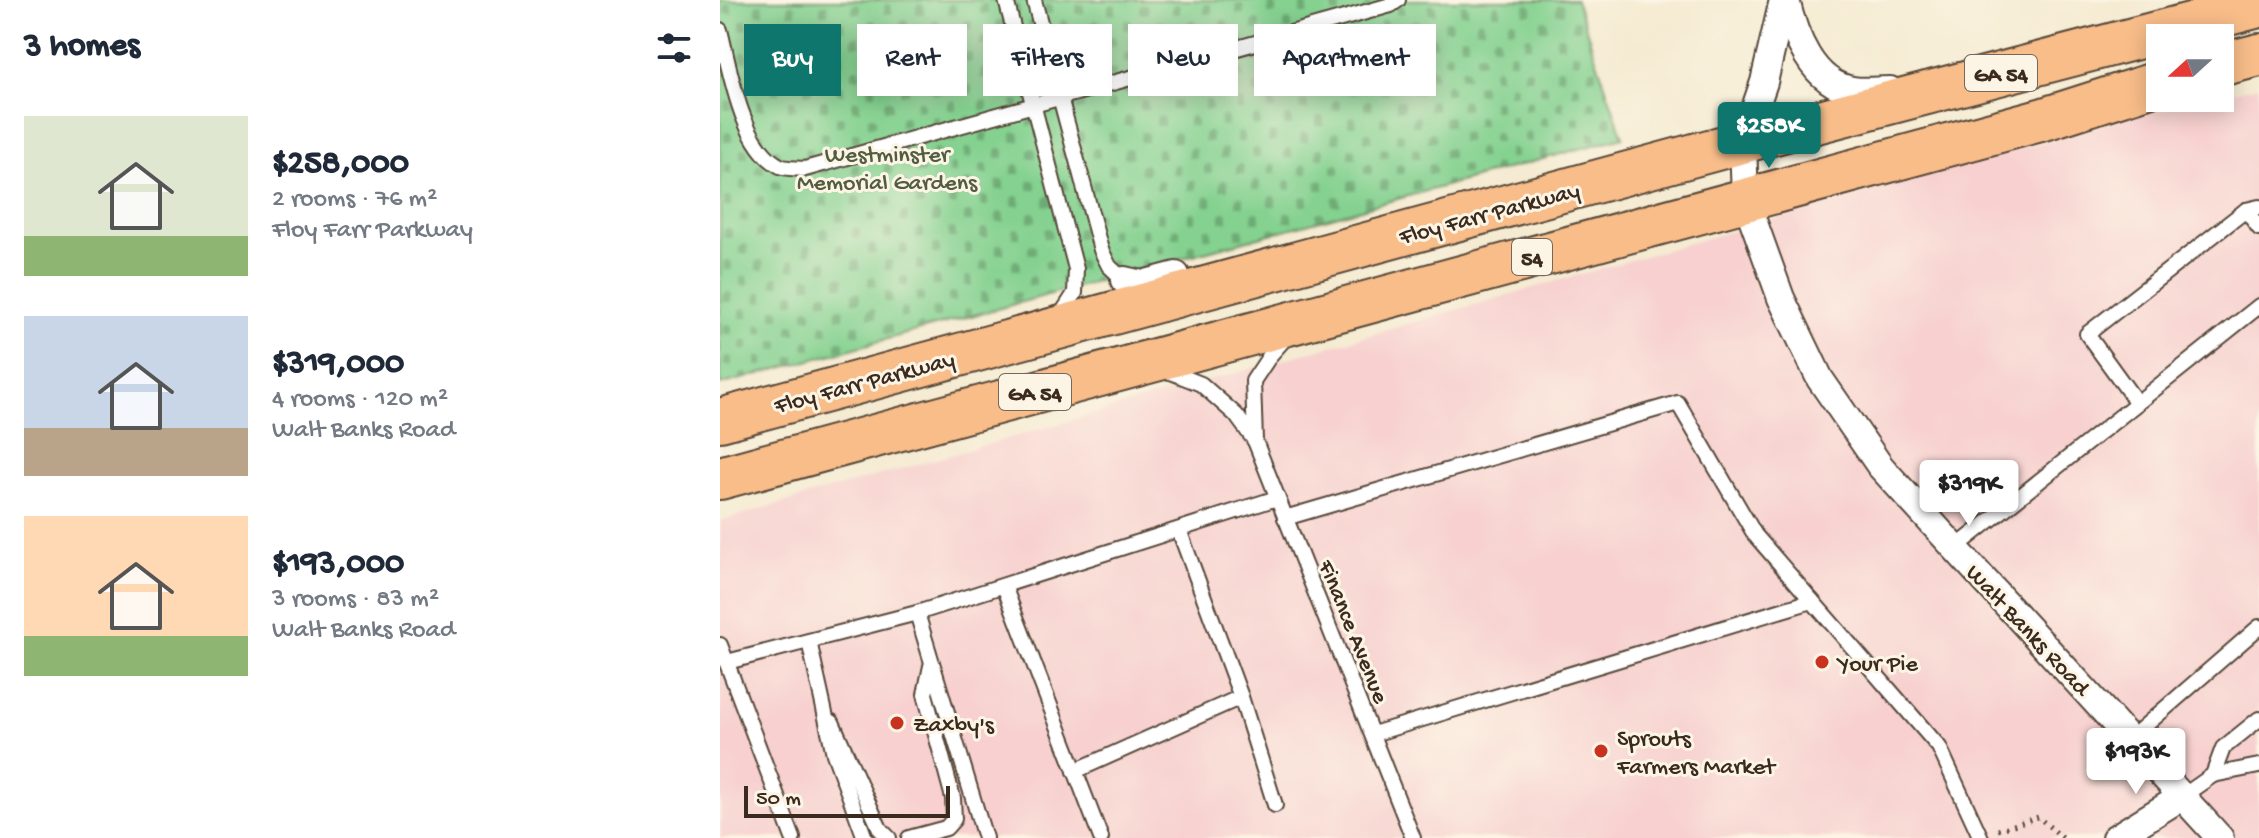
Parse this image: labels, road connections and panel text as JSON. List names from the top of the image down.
{
  "streets": {
    "main road": ["GA 54", "Floy Farr Parkway", "54"],
    "street": ["Walt Banks Road"],
    "lane": ["Finance Avenue"]
  },
  "crossings": [
    ["GA 54", "54"],
    ["GA 54", "Walt Banks Road"],
    ["GA 54", "Finance Avenue"],
    ["Floy Farr Parkway", "Walt Banks Road"],
    ["54", "Walt Banks Road"],
    ["54", "Finance Avenue"]
  ],
  "parks": ["Westminster Memorial Gardens"],
  "places": ["Your Pie", "Zaxby's", "Sprouts Farmers Market"],
  "scale_bar": "50 m",
  "north": "left",
  "page": {
    "heading": "3 homes",
    "chip": [
      "Buy",
      "Rent",
      "Filters",
      "New",
      "Apartment"
    ],
    "list": [
      {
        "name": "$258,000",
        "note": "2 rooms · 76 m² · Floy Farr Parkway"
      },
      {
        "name": "$319,000",
        "note": "4 rooms · 120 m² · Walt Banks Road"
      },
      {
        "name": "$193,000",
        "note": "3 rooms · 83 m² · Walt Banks Road"
      }
    ],
    "price": ["$258K", "$319K", "$193K"],
    "scale": "50 m"
  }
}
